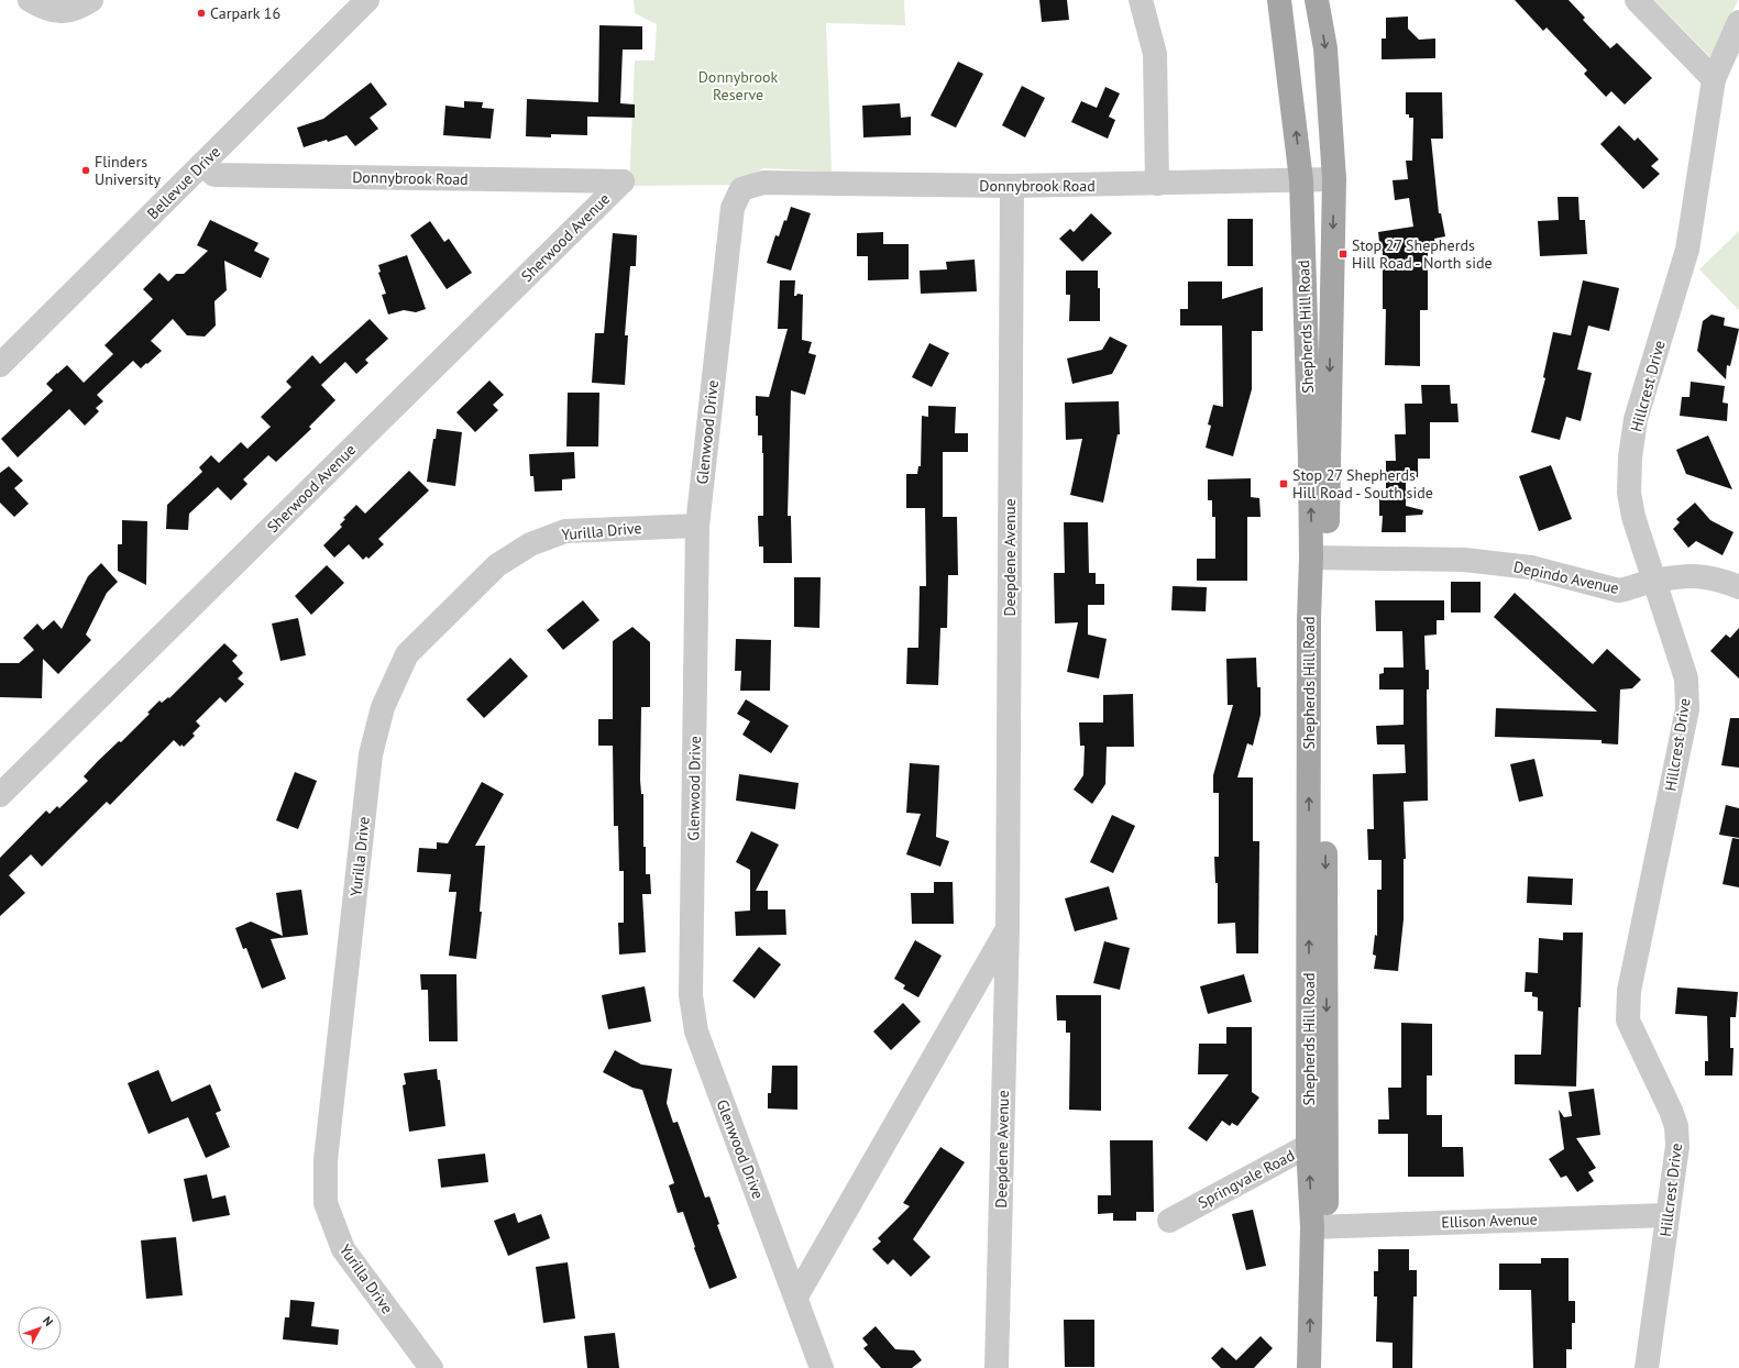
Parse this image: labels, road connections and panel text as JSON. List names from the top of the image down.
{
  "streets": {
    "main road": ["Shepherds Hill Road"],
    "street": [
      "Donnybrook Road",
      "Bellevue Drive",
      "Sherwood Avenue",
      "Hillcrest Drive",
      "Glenwood Drive",
      "Yurilla Drive",
      "Deepdene Avenue",
      "Depindo Avenue",
      "Springvale Road",
      "Ellison Avenue"
    ]
  },
  "crossings": [
    ["Donnybrook Road", "Bellevue Drive"],
    ["Donnybrook Road", "Sherwood Avenue"],
    ["Donnybrook Road", "Shepherds Hill Road"],
    ["Donnybrook Road", "Glenwood Drive"],
    ["Donnybrook Road", "Deepdene Avenue"],
    ["Shepherds Hill Road", "Depindo Avenue"],
    ["Shepherds Hill Road", "Springvale Road"],
    ["Shepherds Hill Road", "Ellison Avenue"],
    ["Hillcrest Drive", "Depindo Avenue"],
    ["Hillcrest Drive", "Ellison Avenue"],
    ["Glenwood Drive", "Yurilla Drive"],
    ["Glenwood Drive", "Deepdene Avenue"]
  ],
  "parks": ["Donnybrook Reserve"],
  "places": {
    "other": ["Carpark 16", "Flinders University"],
    "transit": ["Stop 27 Shepherds Hill Road - North side", "Stop 27 Shepherds Hill Road - South side"]
  },
  "north": "top right"
}
